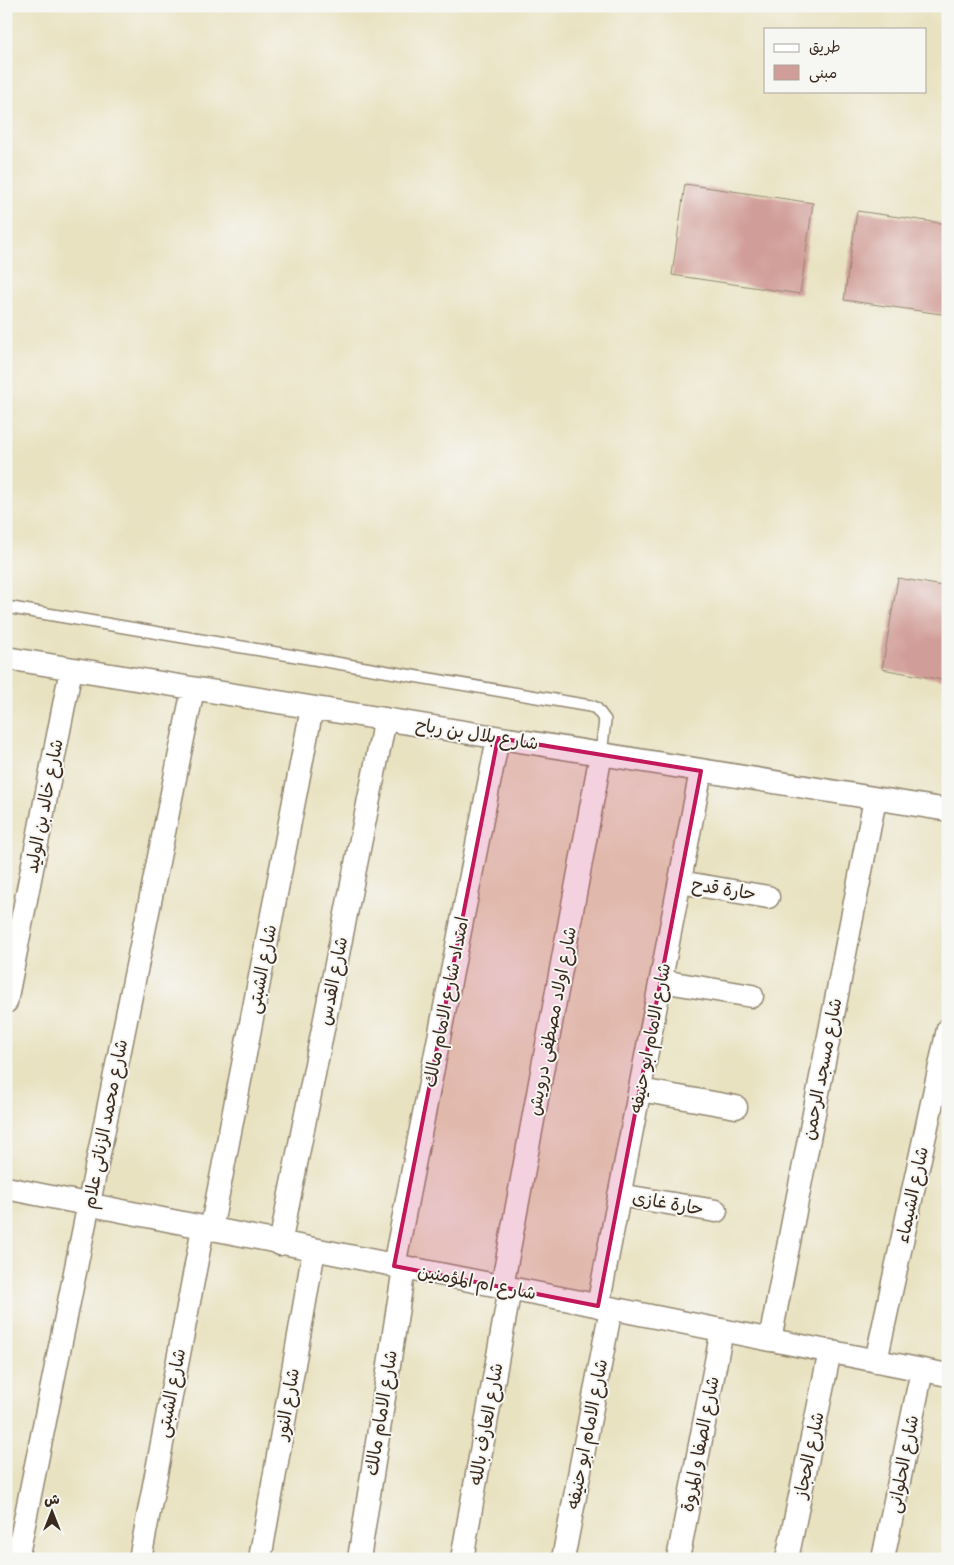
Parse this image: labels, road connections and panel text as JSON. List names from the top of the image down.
{
  "streets": {
    "street": [
      "شارع بلال بن رباح",
      "شارع خالد بن الوليد",
      "حارة قدح",
      "شارع الشبتى",
      "شارع القدس",
      "امتداد شارع الامام مالك",
      "شارع اولاد مصطفى درويش",
      "شارع الامام ابو حنيفه",
      "شارع مسجد الرحمن",
      "شارع محمد الزناتى علام",
      "شارع الشيماء",
      "حارة غازى",
      "شارع ام المؤمنين",
      "شارع النور",
      "شارع الامام مالك",
      "شارع العارف بالله",
      "شارع الصفا و المروة",
      "شارع الحجاز",
      "شارع الحلوانى"
    ]
  },
  "crossings": [
    ["شارع بلال بن رباح", "شارع خالد بن الوليد"],
    ["شارع بلال بن رباح", "شارع الشبتى"],
    ["شارع بلال بن رباح", "شارع القدس"],
    ["شارع بلال بن رباح", "امتداد شارع الامام مالك"],
    ["شارع بلال بن رباح", "شارع اولاد مصطفى درويش"],
    ["شارع بلال بن رباح", "شارع الامام ابو حنيفه"],
    ["شارع بلال بن رباح", "شارع مسجد الرحمن"],
    ["شارع بلال بن رباح", "شارع محمد الزناتى علام"],
    ["حارة قدح", "شارع الامام ابو حنيفه"],
    ["شارع الشبتى", "شارع ام المؤمنين"],
    ["شارع القدس", "شارع ام المؤمنين"],
    ["امتداد شارع الامام مالك", "شارع ام المؤمنين"],
    ["امتداد شارع الامام مالك", "شارع الامام مالك"],
    ["شارع اولاد مصطفى درويش", "شارع ام المؤمنين"],
    ["شارع اولاد مصطفى درويش", "شارع العارف بالله"],
    ["شارع الامام ابو حنيفه", "حارة غازى"],
    ["شارع الامام ابو حنيفه", "شارع ام المؤمنين"],
    ["شارع مسجد الرحمن", "شارع ام المؤمنين"],
    ["شارع محمد الزناتى علام", "شارع ام المؤمنين"],
    ["شارع الشيماء", "شارع ام المؤمنين"],
    ["شارع ام المؤمنين", "شارع النور"],
    ["شارع ام المؤمنين", "شارع الامام مالك"],
    ["شارع ام المؤمنين", "شارع العارف بالله"],
    ["شارع ام المؤمنين", "شارع الصفا و المروة"],
    ["شارع ام المؤمنين", "شارع الحجاز"],
    ["شارع ام المؤمنين", "شارع الحلوانى"]
  ],
  "legend": ["طريق", "مبنى"],
  "north": "top"
}
